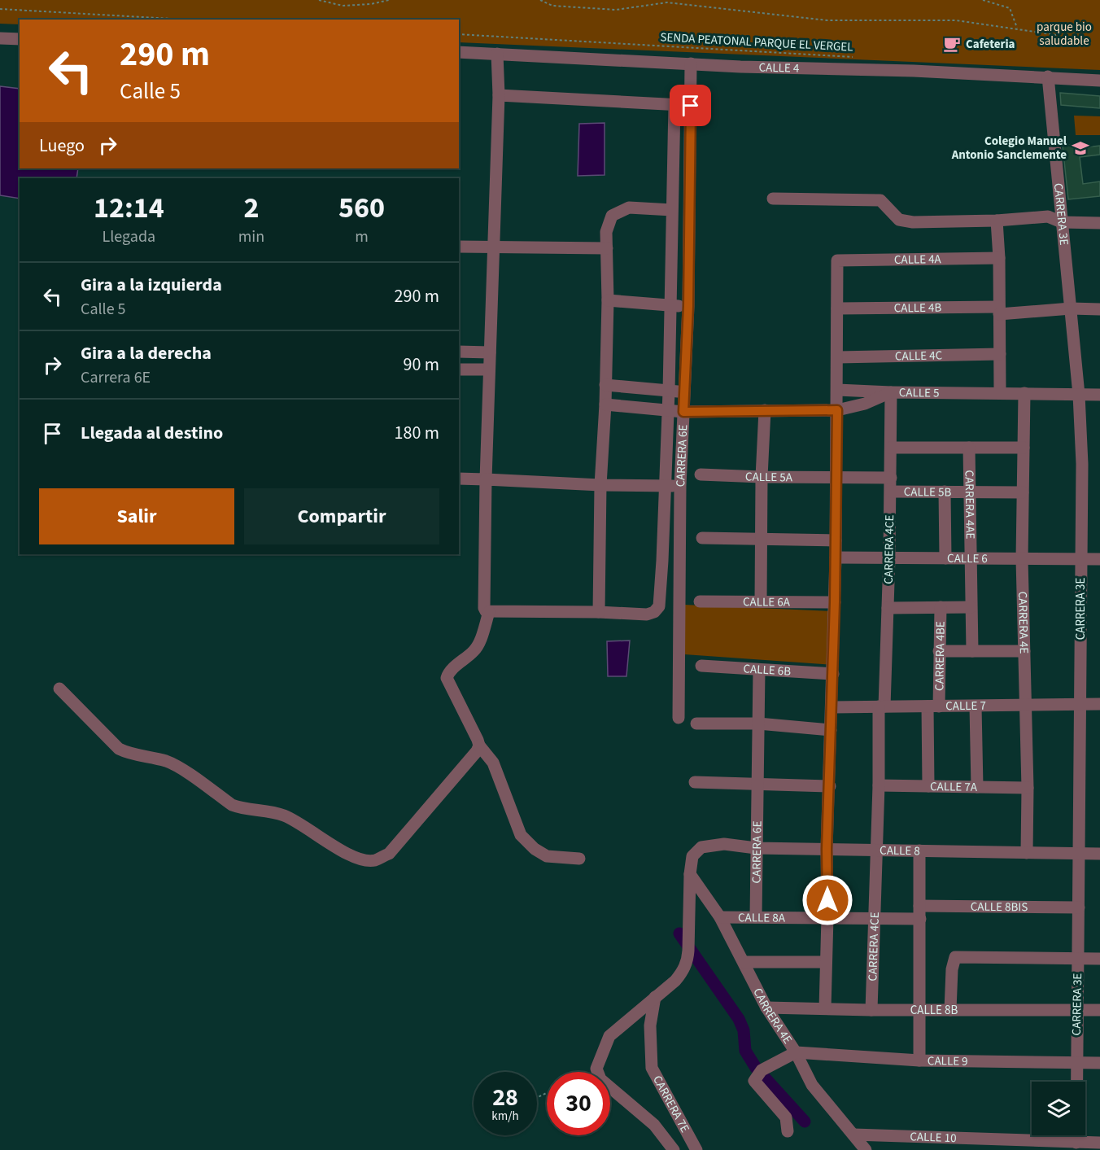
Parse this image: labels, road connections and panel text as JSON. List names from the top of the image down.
{
  "streets": {
    "street": [
      "CALLE 4",
      "CARRERA 3E",
      "CALLE 4A",
      "CALLE 4B",
      "CALLE 4C",
      "CALLE 5",
      "CARRERA 6E",
      "CALLE 5A",
      "CALLE 5B",
      "CARRERA 4AE",
      "CARRERA 4CE",
      "CALLE 6",
      "CALLE 6A",
      "CARRERA 4E",
      "CARRERA 4BE",
      "CALLE 6B",
      "CALLE 7",
      "CALLE 7A",
      "CALLE 8",
      "CALLE 8BIS",
      "CALLE 8A",
      "CALLE 8B",
      "CALLE 9",
      "CARRERA 7E",
      "CALLE 10"
    ],
    "path": ["SENDA PEATONAL PARQUE EL VERGEL"]
  },
  "crossings": [
    ["CALLE 4", "CARRERA 3E"],
    ["CALLE 4", "CARRERA 6E"],
    ["CARRERA 3E", "CALLE 4B"],
    ["CARRERA 3E", "CALLE 5"],
    ["CARRERA 3E", "CALLE 6"],
    ["CARRERA 3E", "CALLE 7"],
    ["CARRERA 3E", "CALLE 8"],
    ["CARRERA 3E", "CALLE 8BIS"],
    ["CARRERA 3E", "CALLE 8B"],
    ["CARRERA 3E", "CALLE 9"],
    ["CARRERA 3E", "CALLE 10"],
    ["CALLE 4A", "CALLE 4B"],
    ["CALLE 5", "CARRERA 6E"],
    ["CALLE 5", "CARRERA 4CE"],
    ["CALLE 5", "CARRERA 4E"],
    ["CARRERA 6E", "CALLE 6B"],
    ["CARRERA 6E", "CALLE 8"],
    ["CARRERA 6E", "CALLE 8A"],
    ["CALLE 5A", "CARRERA 4CE"],
    ["CALLE 5B", "CARRERA 4AE"],
    ["CALLE 5B", "CARRERA 4CE"],
    ["CALLE 5B", "CARRERA 4E"],
    ["CARRERA 4AE", "CALLE 6"],
    ["CARRERA 4CE", "CALLE 6"],
    ["CARRERA 4CE", "CALLE 7"],
    ["CARRERA 4CE", "CALLE 7A"],
    ["CARRERA 4CE", "CALLE 8"],
    ["CARRERA 4CE", "CALLE 8A"],
    ["CARRERA 4CE", "CALLE 8B"],
    ["CALLE 6", "CARRERA 4E"],
    ["CARRERA 4E", "CALLE 7"],
    ["CARRERA 4E", "CALLE 7A"],
    ["CARRERA 4E", "CALLE 8"],
    ["CARRERA 4E", "CALLE 8A"],
    ["CARRERA 4E", "CALLE 8B"],
    ["CARRERA 4E", "CALLE 9"],
    ["CARRERA 4E", "CALLE 10"],
    ["CARRERA 4BE", "CALLE 7"],
    ["CARRERA 4BE", "CALLE 7A"],
    ["CALLE 8BIS", "CALLE 8A"]
  ],
  "parks": ["parque bio saludable"],
  "places": {
    "cafe": ["Cafeteria"],
    "school or university": ["Colegio Manuel Antonio Sanclemente"]
  },
  "page": {
    "turn": ["290 m", "Calle 5"],
    "then": "Luego",
    "eta": [
      "12:14",
      "Llegada",
      "2",
      "min",
      "560",
      "m"
    ],
    "list": [
      {
        "name": "Gira a la izquierda",
        "note": "Calle 5",
        "value": "290 m"
      },
      {
        "name": "Gira a la derecha",
        "note": "Carrera 6E",
        "value": "90 m"
      },
      {
        "name": "Llegada al destino",
        "value": "180 m"
      }
    ],
    "buttons": ["Salir", "Compartir"],
    "speed": "28 km/h",
    "limit": "30"
  }
}
